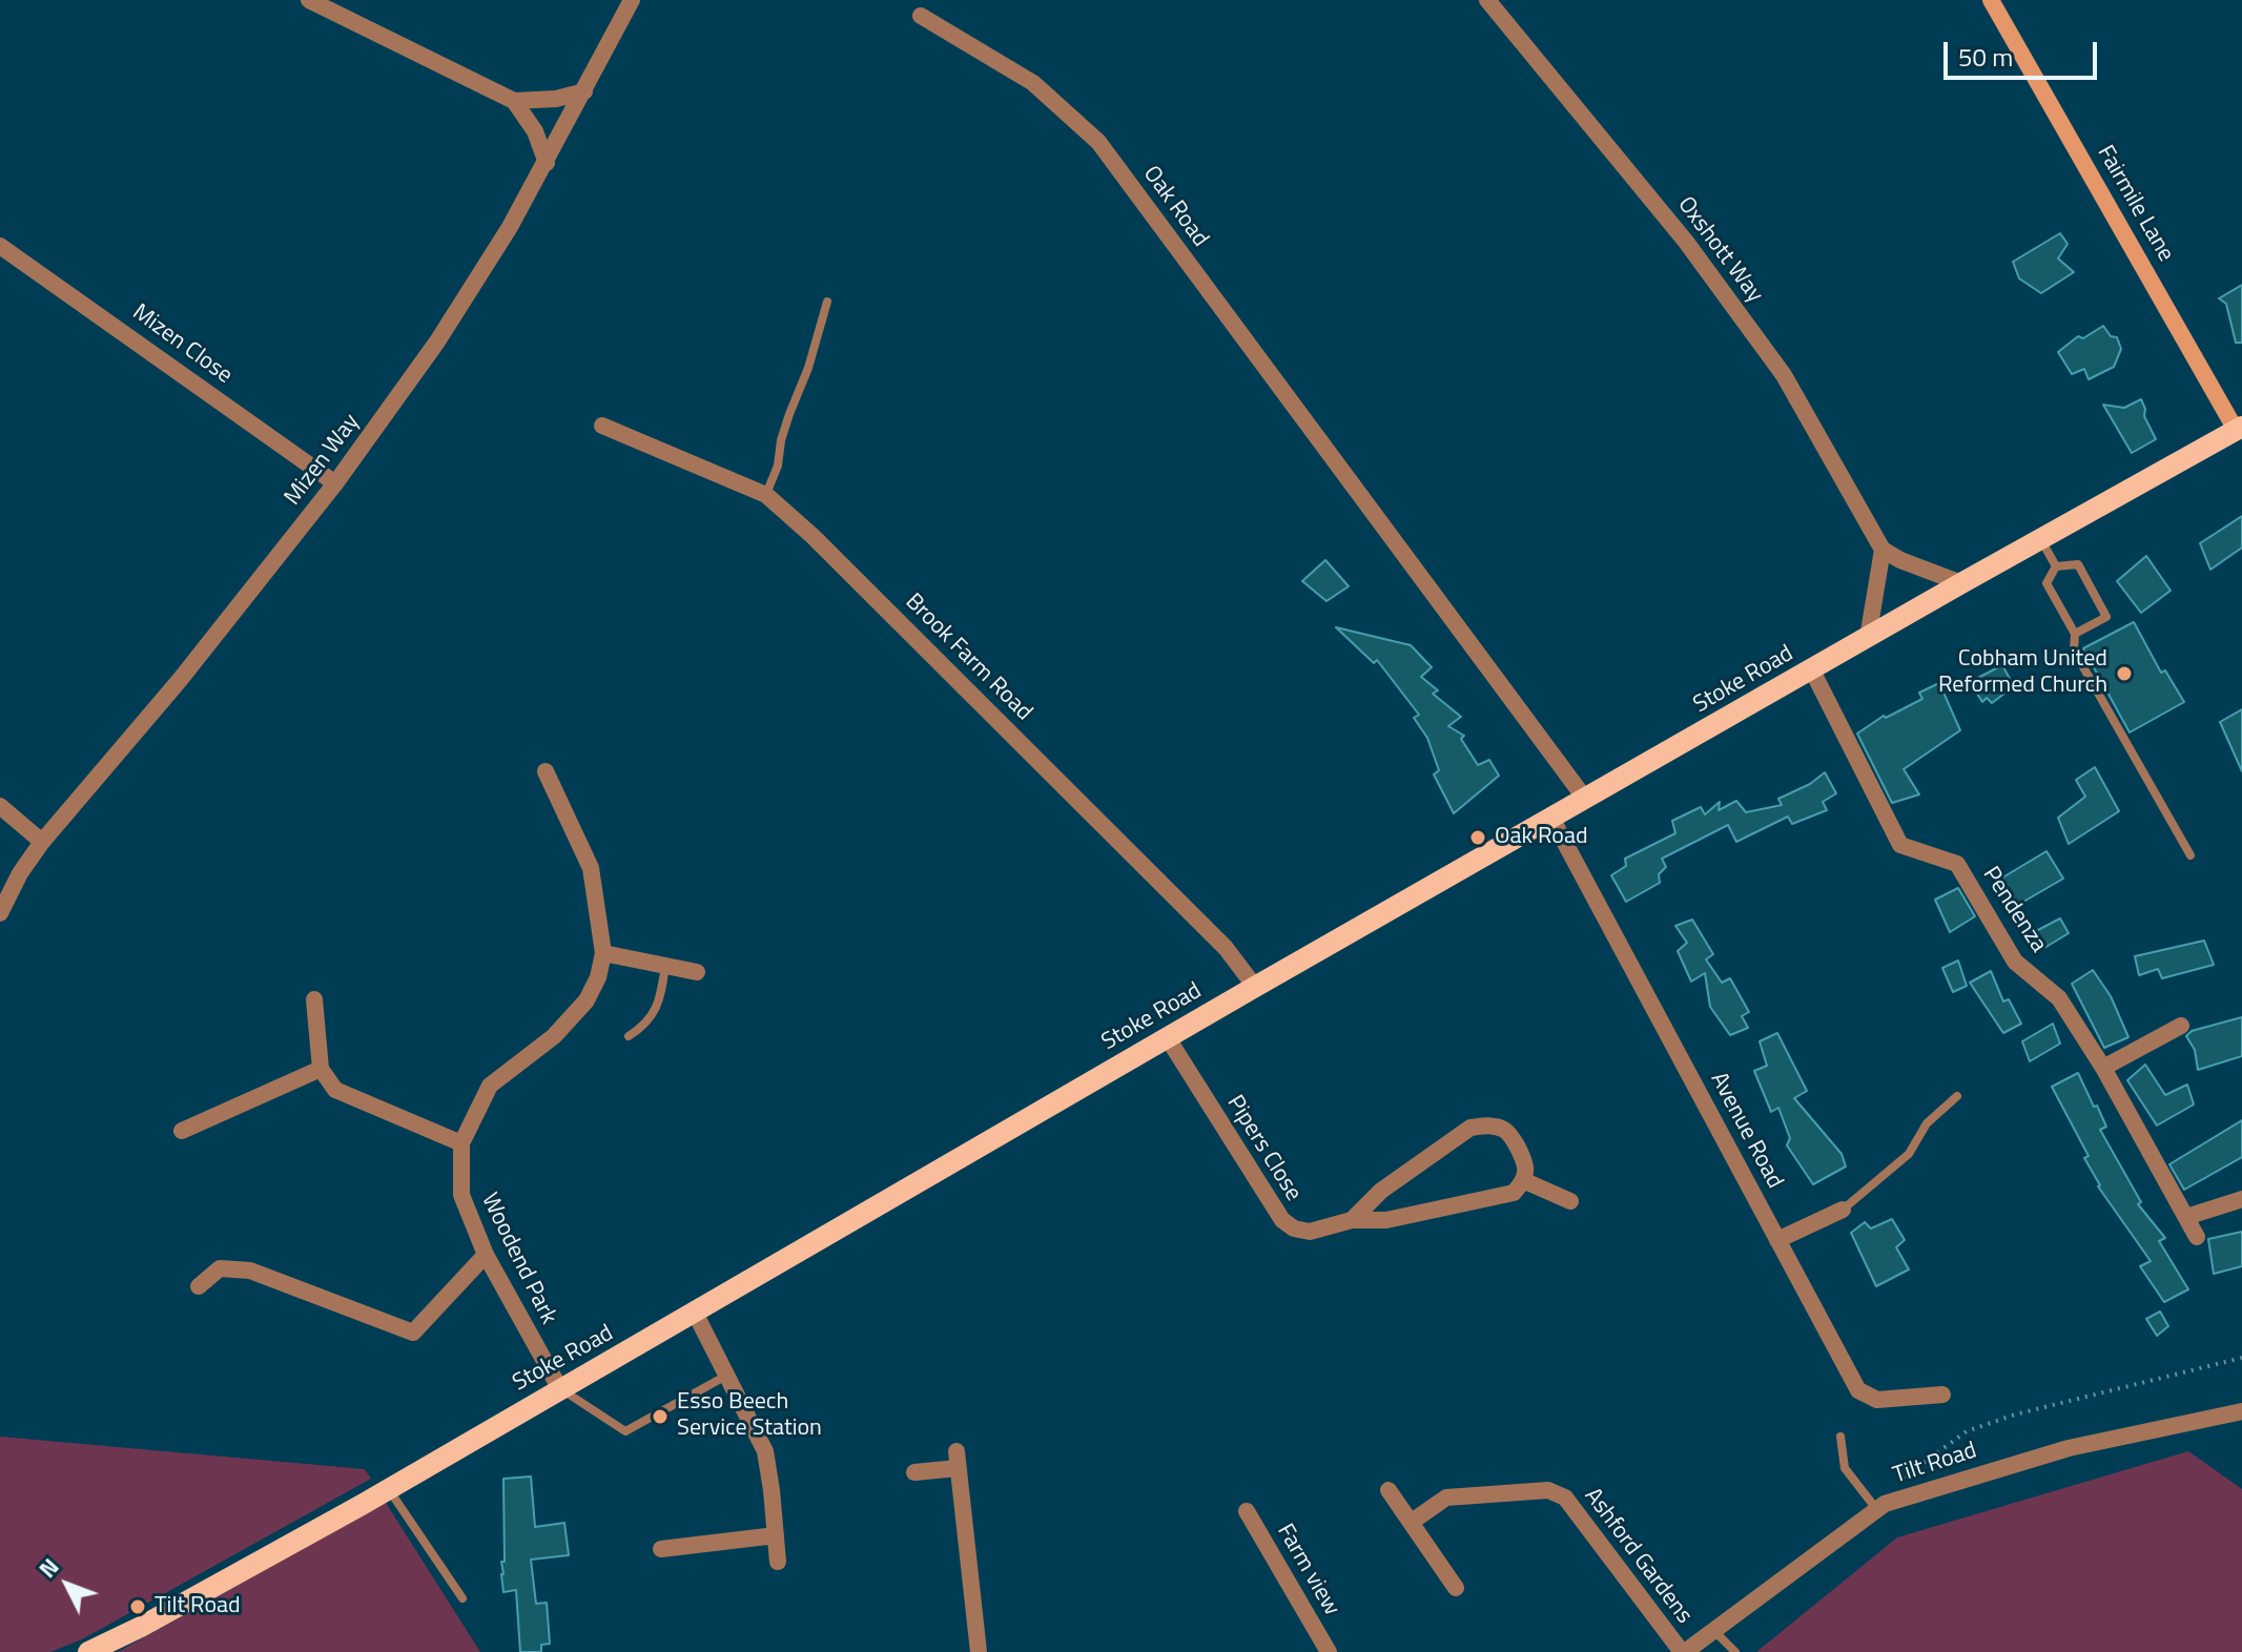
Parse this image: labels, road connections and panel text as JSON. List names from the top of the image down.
{
  "streets": {
    "main road": ["Stoke Road"],
    "street": [
      "Fairmile Lane",
      "Oak Road",
      "Oxshott Way",
      "Mizen Close",
      "Mizen Way",
      "Brook Farm Road",
      "Pendenza",
      "Avenue Road",
      "Pipers Close",
      "Woodend Park",
      "Tilt Road",
      "Ashford Gardens",
      "Farm view"
    ]
  },
  "crossings": [
    ["Fairmile Lane", "Stoke Road"],
    ["Oak Road", "Stoke Road"],
    ["Mizen Close", "Mizen Way"],
    ["Brook Farm Road", "Stoke Road"],
    ["Stoke Road", "Pendenza"],
    ["Stoke Road", "Avenue Road"],
    ["Stoke Road", "Pipers Close"],
    ["Stoke Road", "Woodend Park"],
    ["Tilt Road", "Ashford Gardens"]
  ],
  "places": [
    "Cobham United Reformed Church",
    "Oak Road",
    "Esso Beech Service Station",
    "Tilt Road"
  ],
  "scale_bar": "50 m",
  "north": "top left"
}
